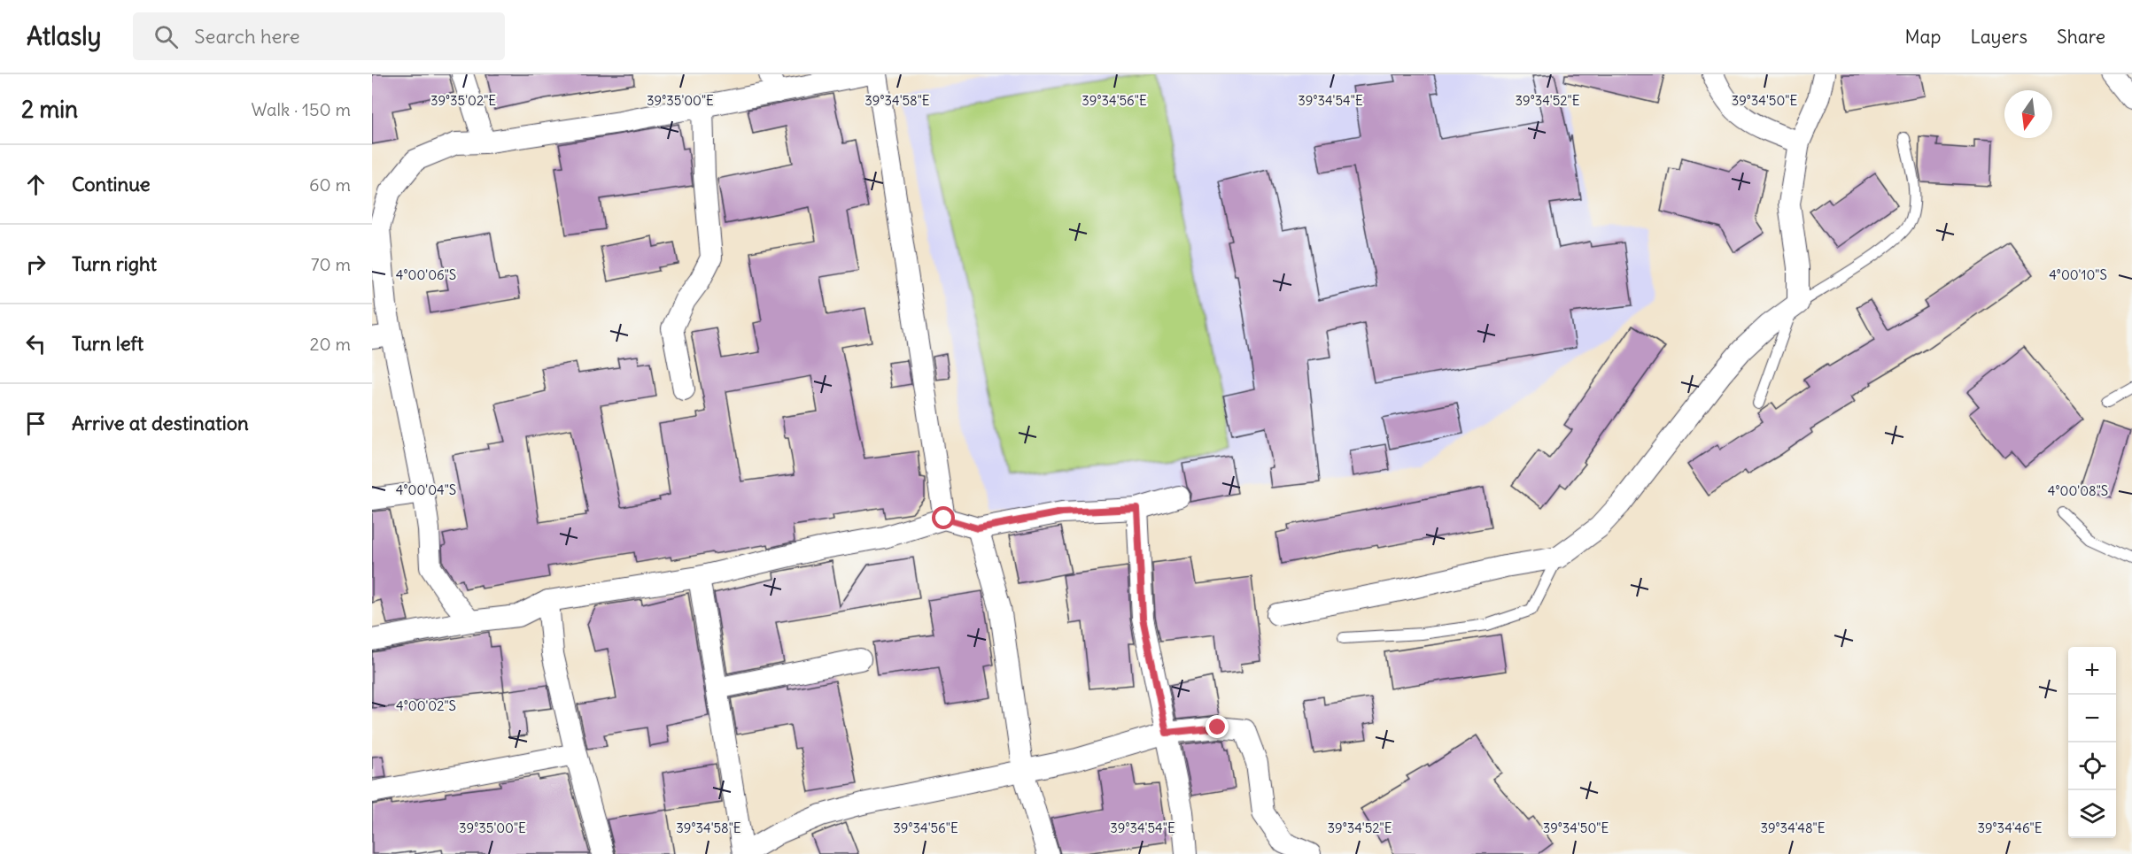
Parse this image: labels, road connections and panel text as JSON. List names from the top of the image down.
{
  "north": "bottom",
  "page": {
    "header": "Atlasly",
    "search": "Search here",
    "nav": ["Map", "Layers", "Share"],
    "heading": ["2 min", "Walk · 150 m"],
    "list": [
      ["Continue", "60 m"],
      ["Turn right", "70 m"],
      ["Turn left", "20 m"],
      "Arrive at destination"
    ],
    "map_buttons": ["+", "−"]
  },
  "coordinates": [
    "39°35'02\"E",
    "39°35'00\"E",
    "39°34'58\"E",
    "39°34'56\"E",
    "39°34'54\"E",
    "39°34'52\"E",
    "39°34'50\"E",
    "4°00'06\"S",
    "4°00'10\"S",
    "4°00'04\"S",
    "4°00'08\"S",
    "4°00'02\"S",
    "39°34'48\"E",
    "39°34'46\"E"
  ]
}
